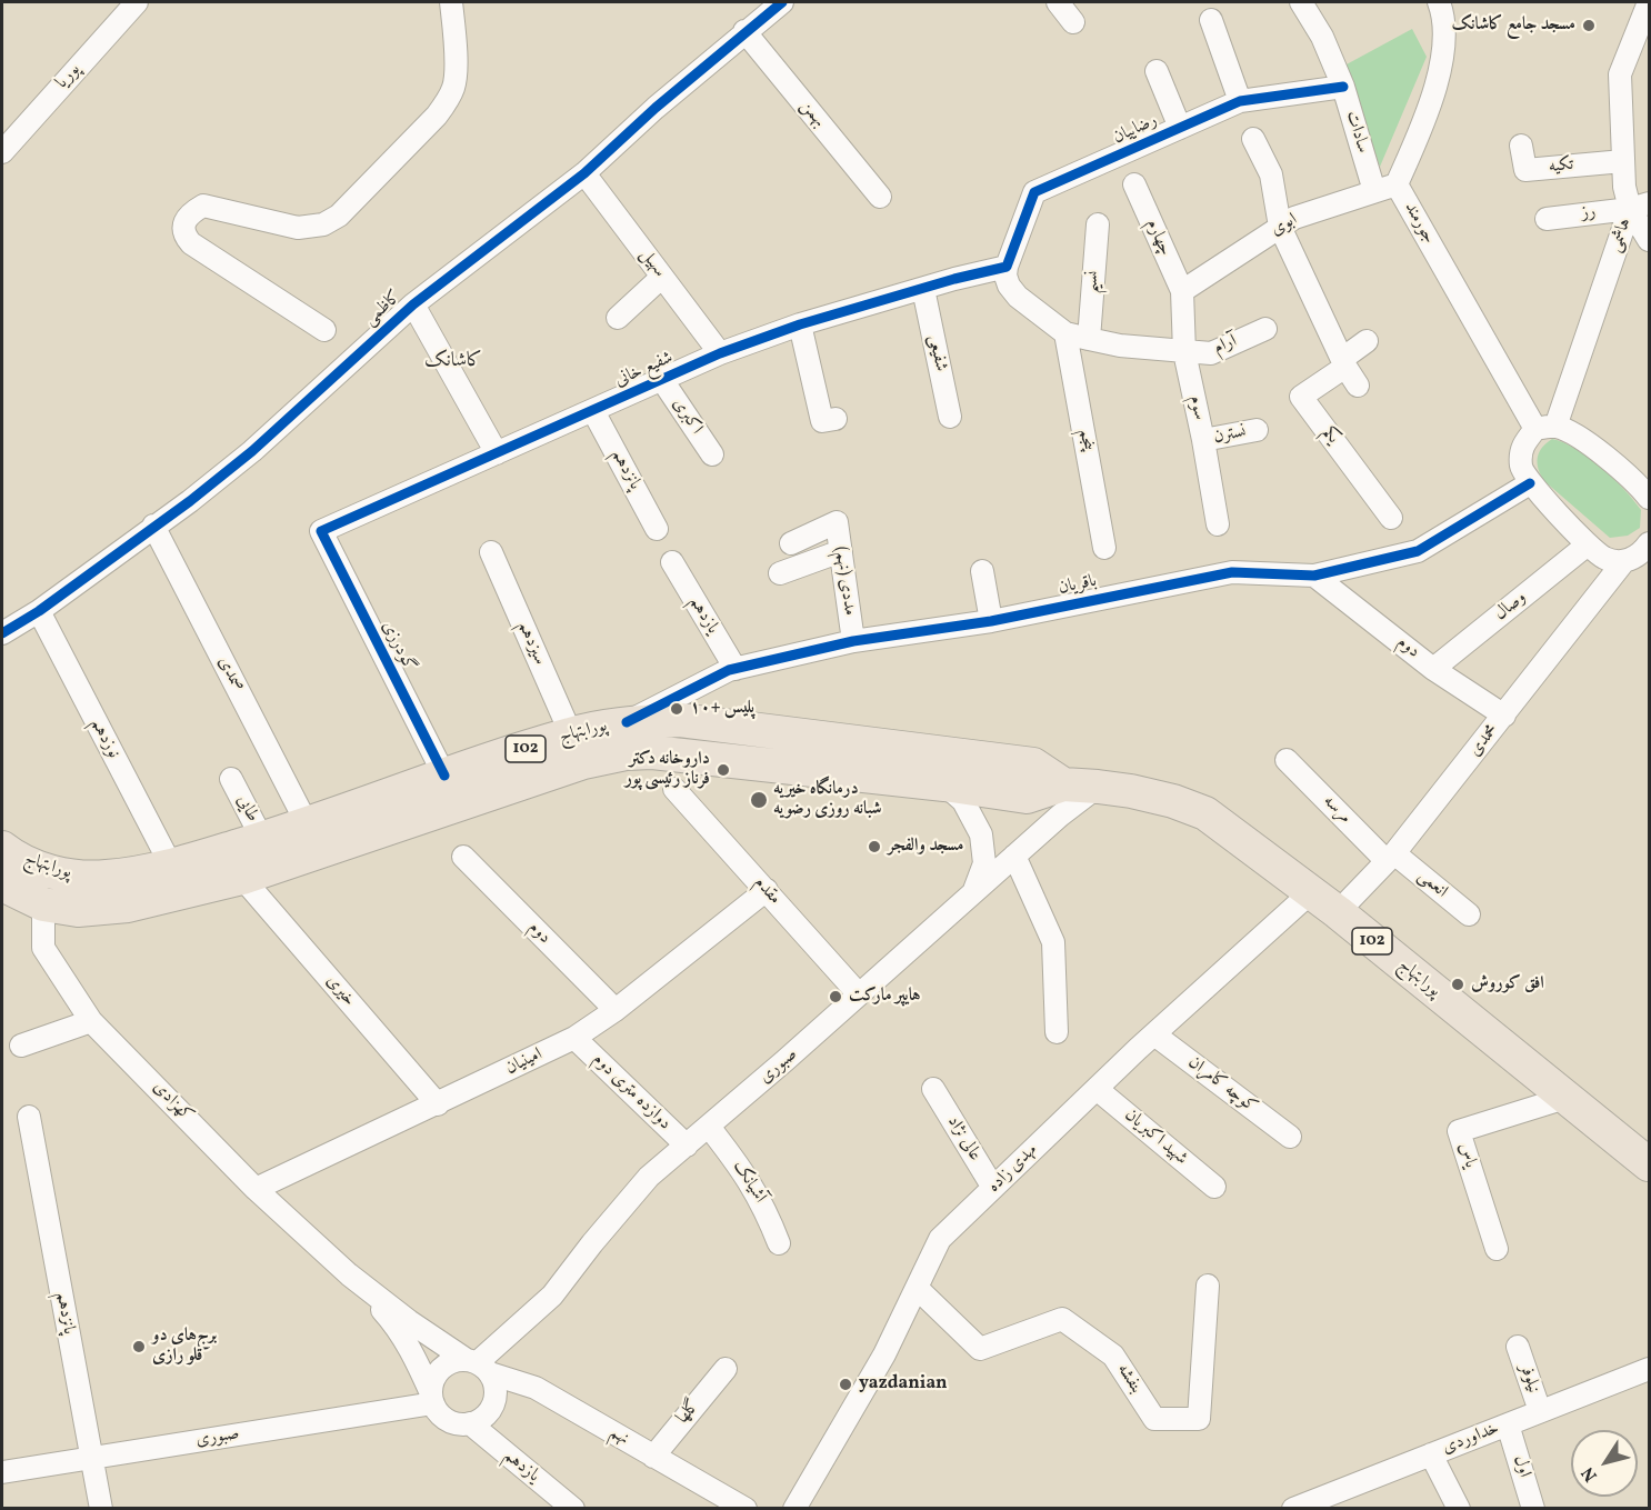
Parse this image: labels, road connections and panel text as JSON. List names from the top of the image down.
{
  "streets": {
    "main road": ["پورابتهاج", "102"],
    "street": [
      "پوریا",
      "بهمن",
      "رضاییان",
      "سادات",
      "تکیه",
      "رز",
      "جورمند",
      "ابوی",
      "هاشمی",
      "چهارم",
      "سهیل",
      "نسیم",
      "کاظمی",
      "آرام",
      "شفیعی",
      "شفیع خانی",
      "سوم",
      "اکبری",
      "نسترن",
      "یکم",
      "پنجم",
      "پانزدهم",
      "مددی (نهم)",
      "باقریان",
      "وصال",
      "یازدهم",
      "سیزدهم",
      "گودرزی",
      "دوم",
      "صمدی",
      "نوزدهم",
      "محمدی",
      "طایی",
      "مرسه",
      "انعمی",
      "مقدم",
      "خیری",
      "امینیان",
      "صبوری",
      "کوچه کامران",
      "دوازده متری دوم",
      "کهزادی",
      "شهید اکبریان",
      "عالی نژاد",
      "یاس",
      "مهدی زاده",
      "آشیانک",
      "بنفشه",
      "نیلوفر",
      "گلها",
      "نهم",
      "خداوردی",
      "اول"
    ]
  },
  "crossings": [
    ["بهمن", "کاظمی"],
    ["رضاییان", "سادات"],
    ["رضاییان", "شفیع خانی"],
    ["سادات", "ابوی"],
    ["تکیه", "هاشمی"],
    ["رز", "هاشمی"],
    ["جورمند", "ابوی"],
    ["جورمند", "هاشمی"],
    ["ابوی", "چهارم"],
    ["ابوی", "سوم"],
    ["هاشمی", "باقریان"],
    ["چهارم", "سوم"],
    ["سهیل", "کاظمی"],
    ["سهیل", "شفیع خانی"],
    ["کاظمی", "صمدی"],
    ["کاظمی", "نوزدهم"],
    ["آرام", "سوم"],
    ["شفیعی", "شفیع خانی"],
    ["شفیع خانی", "اکبری"],
    ["شفیع خانی", "پانزدهم"],
    ["شفیع خانی", "گودرزی"],
    ["سوم", "نسترن"],
    ["پانزدهم", "صبوری"],
    ["مددی (نهم)", "باقریان"],
    ["باقریان", "یازدهم"],
    ["باقریان", "دوم"],
    ["باقریان", "پورابتهاج"],
    ["وصال", "دوم"],
    ["یازدهم", "صبوری"],
    ["یازدهم", "کهزادی"],
    ["یازدهم", "نهم"],
    ["سیزدهم", "پورابتهاج"],
    ["گودرزی", "پورابتهاج"],
    ["دوم", "محمدی"],
    ["دوم", "امینیان"],
    ["صمدی", "پورابتهاج"],
    ["پورابتهاج", "نوزدهم"],
    ["پورابتهاج", "محمدی"],
    ["پورابتهاج", "طایی"],
    ["پورابتهاج", "خیری"],
    ["پورابتهاج", "صبوری"],
    ["پورابتهاج", "کهزادی"],
    ["پورابتهاج", "یاس"],
    ["پورابتهاج", "مهدی زاده"],
    ["محمدی", "مرسه"],
    ["محمدی", "انعمی"],
    ["مرسه", "انعمی"],
    ["مقدم", "امینیان"],
    ["مقدم", "صبوری"],
    ["خیری", "امینیان"],
    ["امینیان", "دوازده متری دوم"],
    ["امینیان", "کهزادی"],
    ["صبوری", "دوازده متری دوم"],
    ["صبوری", "کهزادی"],
    ["صبوری", "آشیانک"],
    ["صبوری", "نهم"],
    ["کوچه کامران", "مهدی زاده"],
    ["کهزادی", "نهم"],
    ["شهید اکبریان", "مهدی زاده"],
    ["عالی نژاد", "مهدی زاده"],
    ["مهدی زاده", "بنفشه"],
    ["نیلوفر", "خداوردی"],
    ["گلها", "نهم"],
    ["خداوردی", "اول"]
  ],
  "districts": ["کاشانک"],
  "places": [
    "مسجد جامع کاشانک",
    "پلیس +۱۰",
    "داروخانه دکتر فرناز رئیسی پور",
    "درمانگاه خیریه شبانه روزی رضویه",
    "مسجد والفجر",
    "افق کوروش",
    "هایپر مارکت",
    "برج‌های دو قلو رازی",
    "yazdanian"
  ],
  "north": "bottom left"
}
